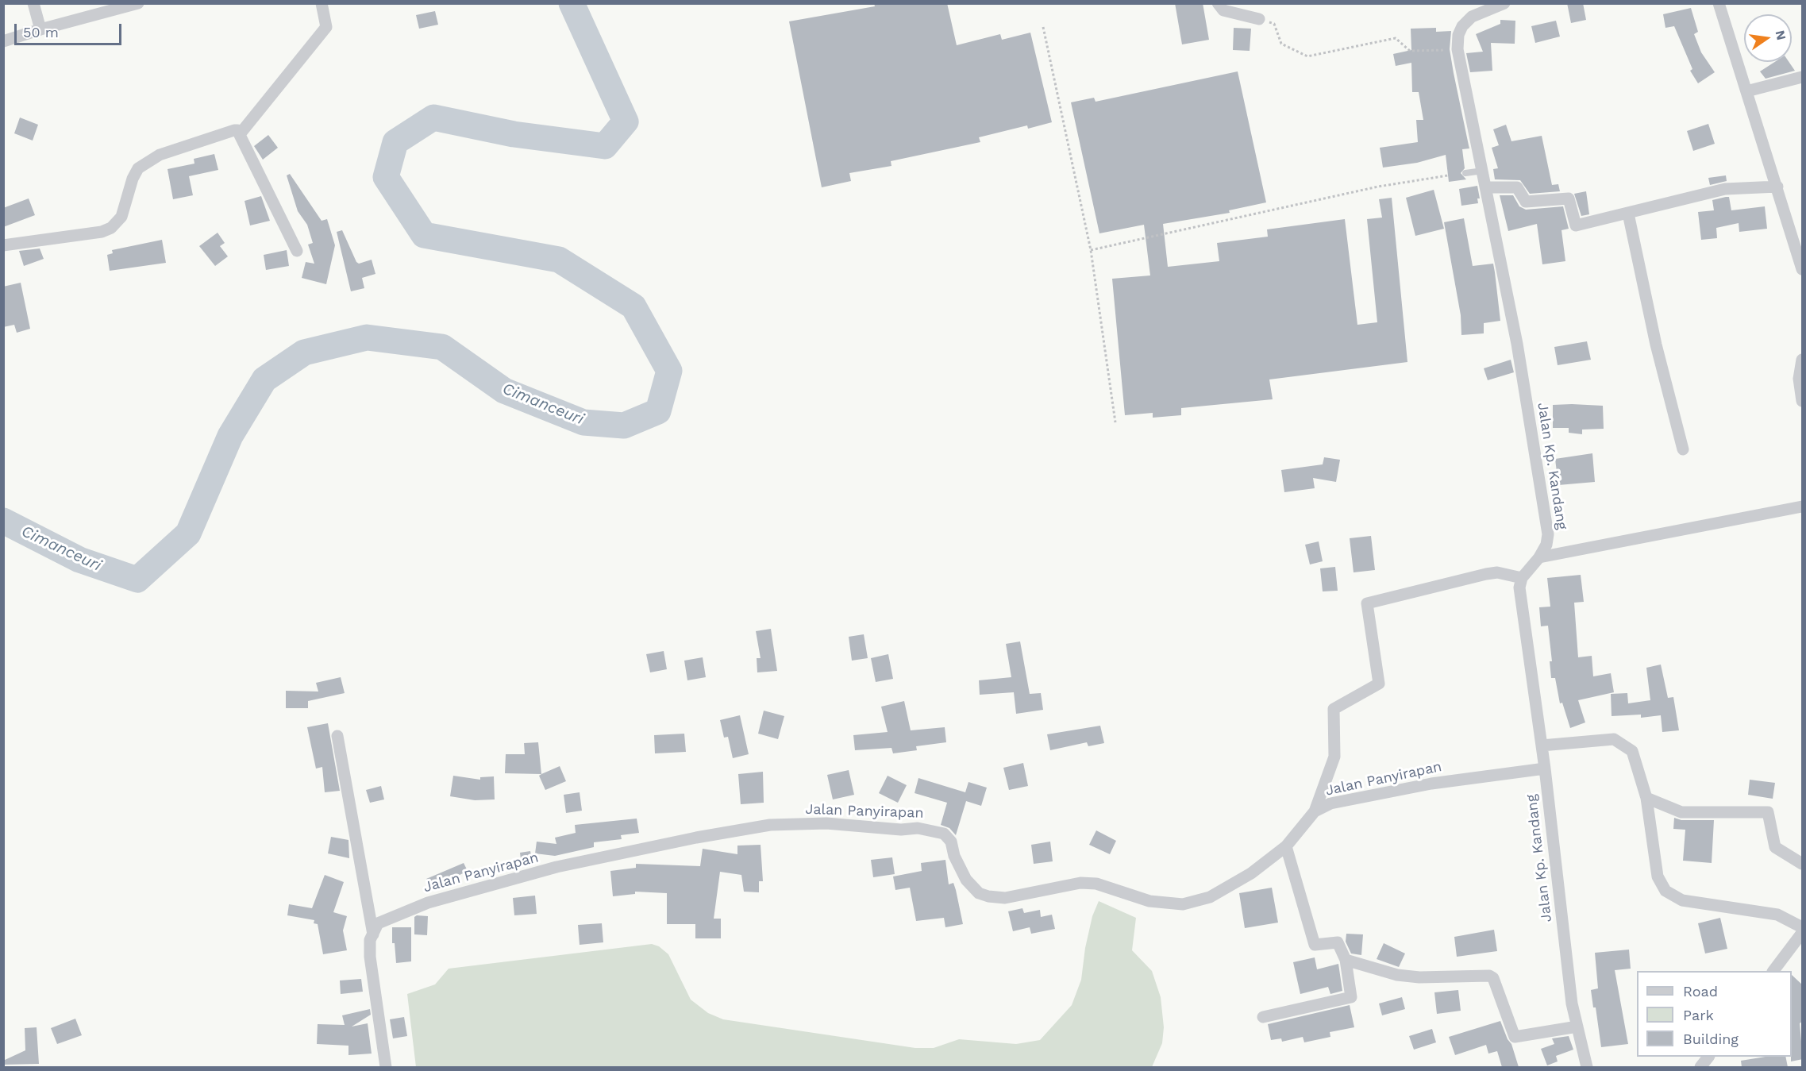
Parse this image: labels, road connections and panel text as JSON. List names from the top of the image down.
{
  "streets": {
    "street": ["Jalan Kp. Kandang", "Jalan Panyirapan"]
  },
  "crossings": [
    ["Jalan Kp. Kandang", "Jalan Panyirapan"]
  ],
  "water": ["Cimanceuri"],
  "legend": ["Road", "Park", "Building"],
  "scale_bar": "50 m",
  "north": "right"
}
